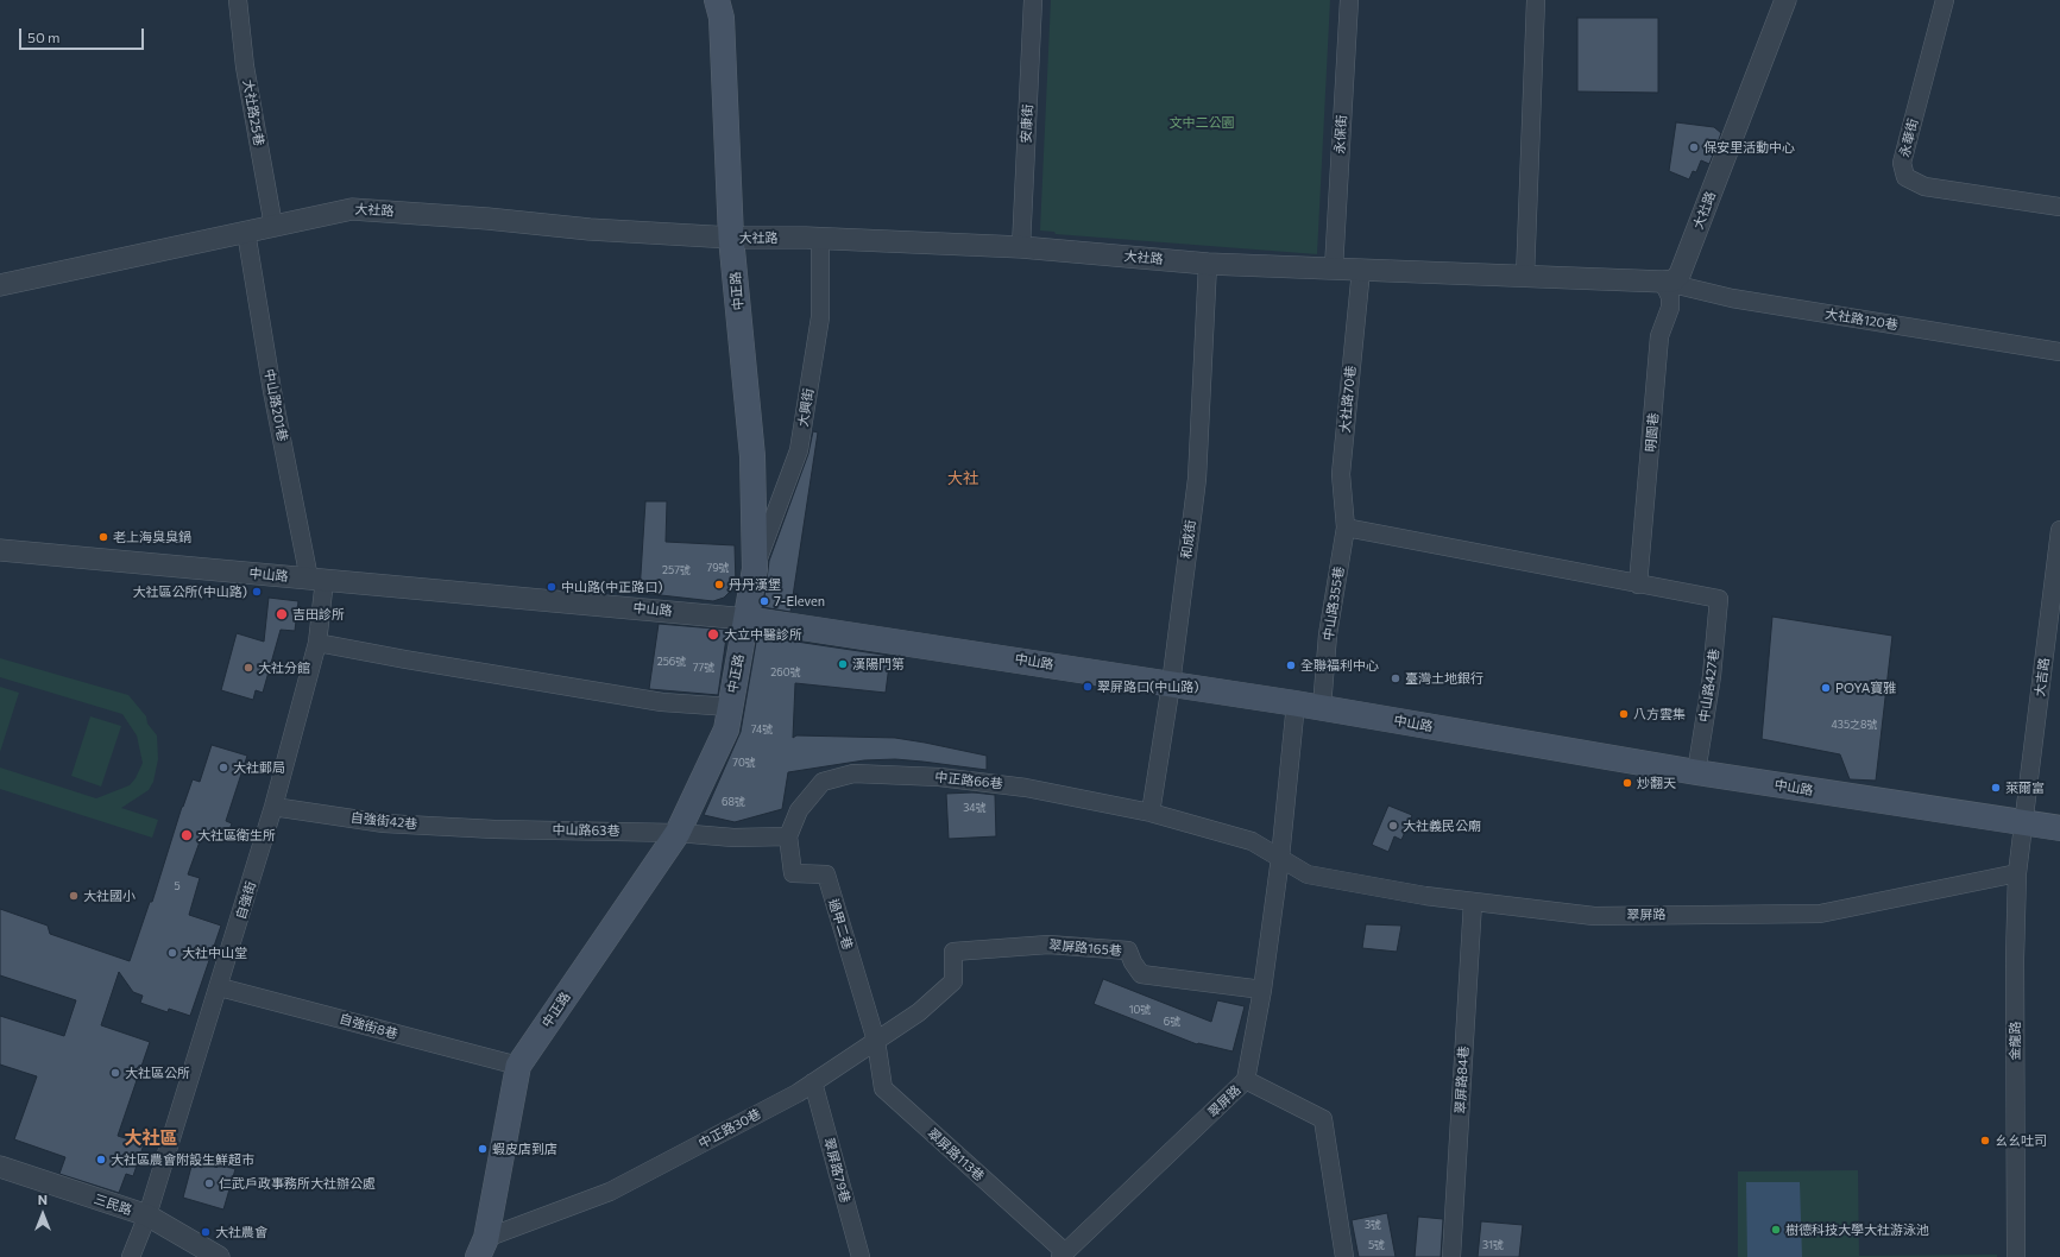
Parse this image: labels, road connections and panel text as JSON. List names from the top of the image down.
{
  "streets": {
    "main road": ["中正路", "中山路"],
    "street": [
      "大社路25巷",
      "安康街",
      "永保街",
      "永華街",
      "大社路",
      "大社路120巷",
      "大社路70巷",
      "中山路201巷",
      "大興街",
      "明園巷",
      "和成街",
      "中山路355巷",
      "大吉路",
      "中山路427巷",
      "中正路66巷",
      "自強街42巷",
      "中山路63巷",
      "自強街",
      "翠屏路",
      "過甲二巷",
      "翠屏路165巷",
      "自強街8巷",
      "金龍路",
      "翠屏路84巷",
      "中正路30巷",
      "翠屏路113巷",
      "翠屏路79巷",
      "三民路"
    ]
  },
  "crossings": [
    ["大社路25巷", "大社路"],
    ["安康街", "大社路"],
    ["永保街", "大社路"],
    ["大社路", "中正路"],
    ["大社路", "大社路120巷"],
    ["大社路", "大社路70巷"],
    ["大社路", "中山路201巷"],
    ["大社路", "大興街"],
    ["大社路", "明園巷"],
    ["大社路", "和成街"],
    ["中正路", "大興街"],
    ["中正路", "中山路"],
    ["中正路", "中山路63巷"],
    ["中正路", "自強街8巷"],
    ["中正路", "中正路30巷"],
    ["大社路120巷", "明園巷"],
    ["大社路70巷", "中山路355巷"],
    ["中山路201巷", "中山路"],
    ["中山路201巷", "自強街"],
    ["明園巷", "中山路427巷"],
    ["和成街", "中山路"],
    ["和成街", "中正路66巷"],
    ["中山路", "中山路355巷"],
    ["中山路", "大吉路"],
    ["中山路", "中山路427巷"],
    ["中山路", "自強街"],
    ["中山路", "翠屏路"],
    ["中山路", "金龍路"],
    ["大吉路", "金龍路"],
    ["中正路66巷", "翠屏路"],
    ["中正路66巷", "過甲二巷"],
    ["自強街42巷", "中山路63巷"],
    ["自強街42巷", "自強街"],
    ["自強街", "自強街8巷"],
    ["自強街", "三民路"],
    ["翠屏路", "翠屏路165巷"],
    ["翠屏路", "金龍路"],
    ["翠屏路", "翠屏路84巷"],
    ["翠屏路", "翠屏路113巷"],
    ["過甲二巷", "中正路30巷"],
    ["過甲二巷", "翠屏路113巷"],
    ["翠屏路165巷", "中正路30巷"],
    ["中正路30巷", "翠屏路113巷"],
    ["中正路30巷", "翠屏路79巷"]
  ],
  "districts": ["大社", "大社區"],
  "parks": ["文中二公園"],
  "places": [
    "保安里活動中心",
    "老上海臭臭鍋",
    "丹丹漢堡",
    "中山路(中正路口)",
    "大社區公所(中山路)",
    "7-Eleven",
    "吉田診所",
    "大立中醫診所",
    "漢陽門第",
    "全聯福利中心",
    "大社分館",
    "臺灣土地銀行",
    "翠屏路口(中山路)",
    "POYA寶雅",
    "八方雲集",
    "大社郵局",
    "炒翻天",
    "萊爾富",
    "大社義民公廟",
    "大社區衛生所",
    "大社國小",
    "大社中山堂",
    "大社區公所",
    "ㄠㄠ吐司",
    "蝦皮店到店",
    "大社區農會附設生鮮超市",
    "仁武戶政事務所大社辦公處",
    "樹德科技大學大社游泳池",
    "大社農會"
  ],
  "house_numbers": [
    "79號",
    "257號",
    "256號",
    "77號",
    "260號",
    "435之8號",
    "74號",
    "70號",
    "68號",
    "34號",
    "5",
    "10號",
    "6號",
    "3號",
    "5號",
    "31號"
  ],
  "scale_bar": "50 m",
  "north": "top"
}
